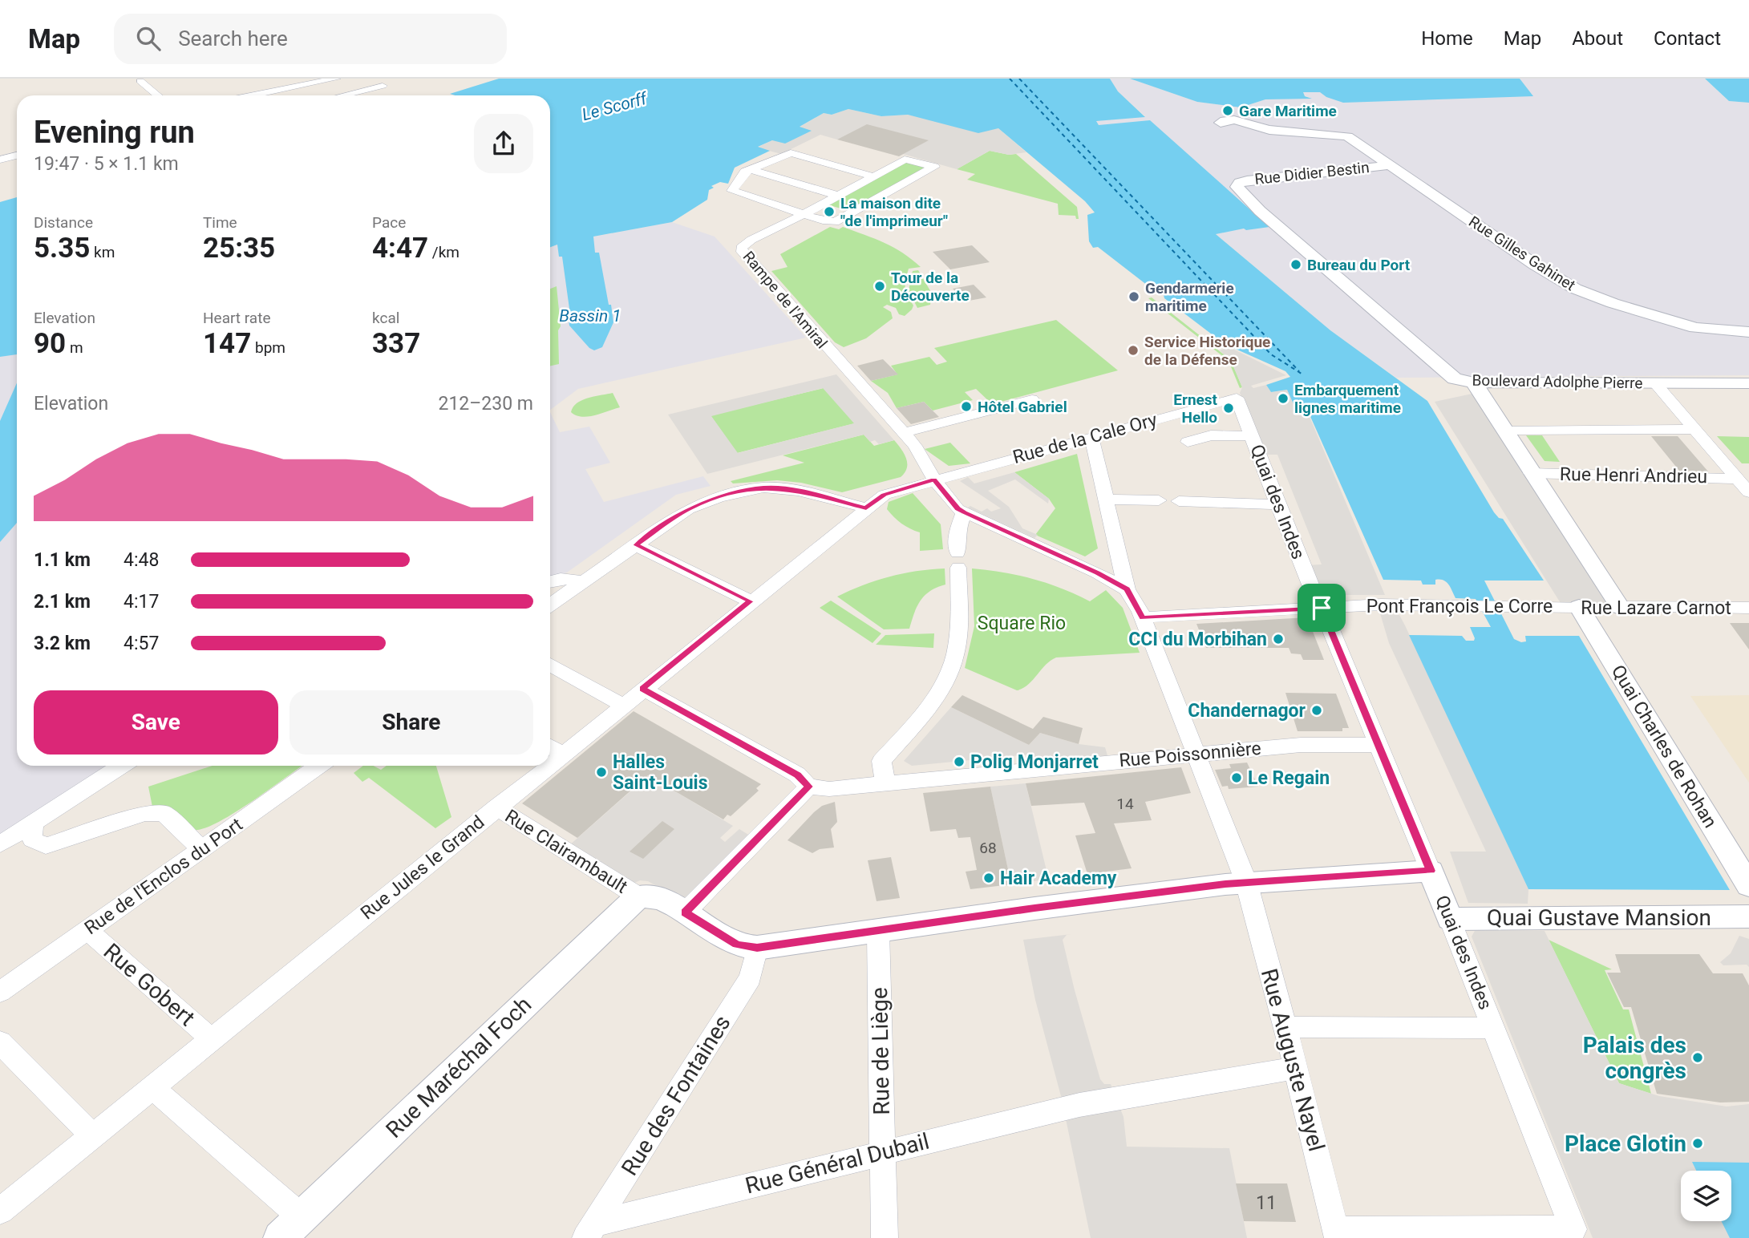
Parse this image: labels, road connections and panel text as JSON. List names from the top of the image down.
{
  "streets": {
    "street": [
      "Rue Didier Bestin",
      "Rue Gilles Gahinet",
      "Rampe de l'Amiral",
      "Boulevard Adolphe Pierre",
      "Rue de la Cale Ory",
      "Rue Henri Andrieu",
      "Quai des Indes",
      "Pont François Le Corre",
      "Rue Lazare Carnot",
      "Quai Charles de Rohan",
      "Rue Poissonnière",
      "Rue Clairambault",
      "Rue Jules le Grand",
      "Rue de l'Enclos du Port",
      "Quai Gustave Mansion",
      "Rue Gobert",
      "Rue de Liège",
      "Rue Auguste Nayel",
      "Rue Maréchal Foch",
      "Rue des Fontaines",
      "Rue Général Dubail"
    ]
  },
  "crossings": [
    ["Rue Didier Bestin", "Rue Gilles Gahinet"],
    ["Rue Didier Bestin", "Boulevard Adolphe Pierre"],
    ["Rue de la Cale Ory", "Quai des Indes"],
    ["Rue de la Cale Ory", "Rue Jules le Grand"],
    ["Quai des Indes", "Pont François Le Corre"],
    ["Quai des Indes", "Rue Poissonnière"],
    ["Quai des Indes", "Quai Gustave Mansion"],
    ["Pont François Le Corre", "Rue Lazare Carnot"],
    ["Pont François Le Corre", "Quai Charles de Rohan"],
    ["Pont François Le Corre", "Rue Auguste Nayel"],
    ["Rue Lazare Carnot", "Quai Charles de Rohan"],
    ["Rue Poissonnière", "Rue Auguste Nayel"],
    ["Rue Clairambault", "Rue Jules le Grand"],
    ["Rue Clairambault", "Rue Maréchal Foch"],
    ["Rue Clairambault", "Rue des Fontaines"],
    ["Rue Jules le Grand", "Rue Gobert"],
    ["Rue de l'Enclos du Port", "Rue Gobert"],
    ["Rue de Liège", "Rue Général Dubail"],
    ["Rue des Fontaines", "Rue Général Dubail"]
  ],
  "water": ["Le Scorff", "Bassin 1"],
  "parks": ["Square Rio"],
  "places": [
    "Gare Maritime",
    "La maison dite \"de l'imprimeur\"",
    "Bureau du Port",
    "Tour de la Découverte",
    "Gendarmerie maritime",
    "Service Historique de la Défense",
    "Embarquement lignes maritime",
    "Hôtel Gabriel",
    "Ernest Hello",
    "CCI du Morbihan",
    "Chandernagor",
    "Polig Monjarret",
    "Halles Saint-Louis",
    "Le Regain",
    "Hair Academy",
    "Palais des congrès",
    "Place Glotin"
  ],
  "house_numbers": ["14", "68", "11"],
  "page": {
    "header": "Map",
    "search": "Search here",
    "nav": [
      "Home",
      "Map",
      "About",
      "Contact"
    ],
    "heading": ["Evening run", "19:47 · 5 × 1.1 km"],
    "stats": [
      ["Distance", "5.35 km"],
      ["Time", "25:35"],
      ["Pace", "4:47 /km"],
      ["Elevation", "90 m"],
      ["Heart rate", "147 bpm"],
      ["kcal", "337"]
    ],
    "chart": ["Elevation", "212–230 m"],
    "list": [
      {
        "name": "1.1 km",
        "note": "4:48"
      },
      {
        "name": "2.1 km",
        "note": "4:17"
      },
      {
        "name": "3.2 km",
        "note": "4:57"
      }
    ],
    "buttons": ["Save", "Share"]
  }
}
